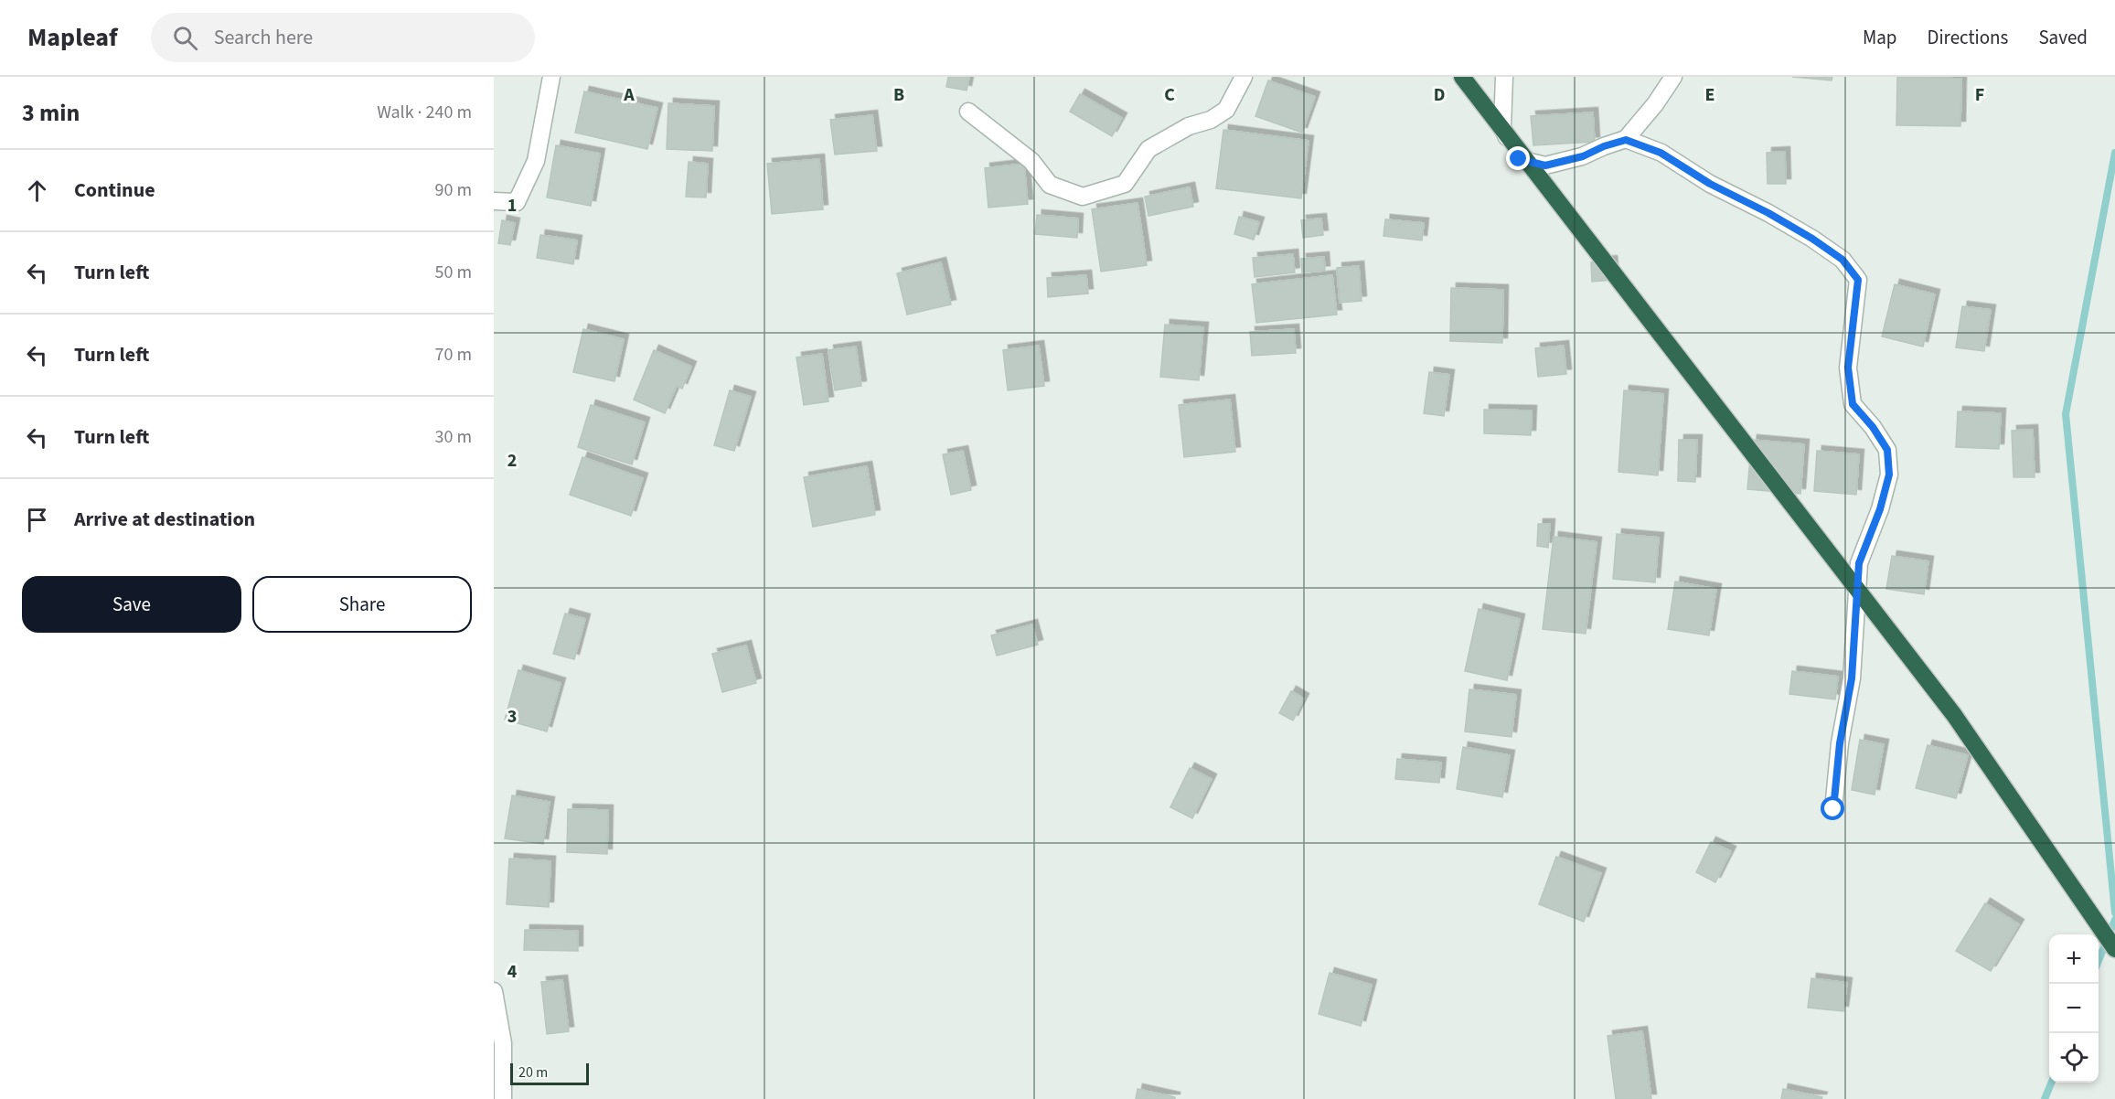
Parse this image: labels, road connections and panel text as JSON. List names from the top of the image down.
{
  "scale_bar": "20 m",
  "page": {
    "header": "Mapleaf",
    "search": "Search here",
    "nav": ["Map", "Directions", "Saved"],
    "heading": ["3 min", "Walk · 240 m"],
    "list": [
      ["Continue", "90 m"],
      ["Turn left", "50 m"],
      ["Turn left", "70 m"],
      ["Turn left", "30 m"],
      "Arrive at destination"
    ],
    "buttons": ["Save", "Share"],
    "map_buttons": ["+", "−"],
    "scale": "20 m"
  },
  "grid": {
    "columns": [
      "A",
      "B",
      "C",
      "D",
      "E",
      "F"
    ],
    "rows": [
      "1",
      "2",
      "3",
      "4"
    ]
  }
}
